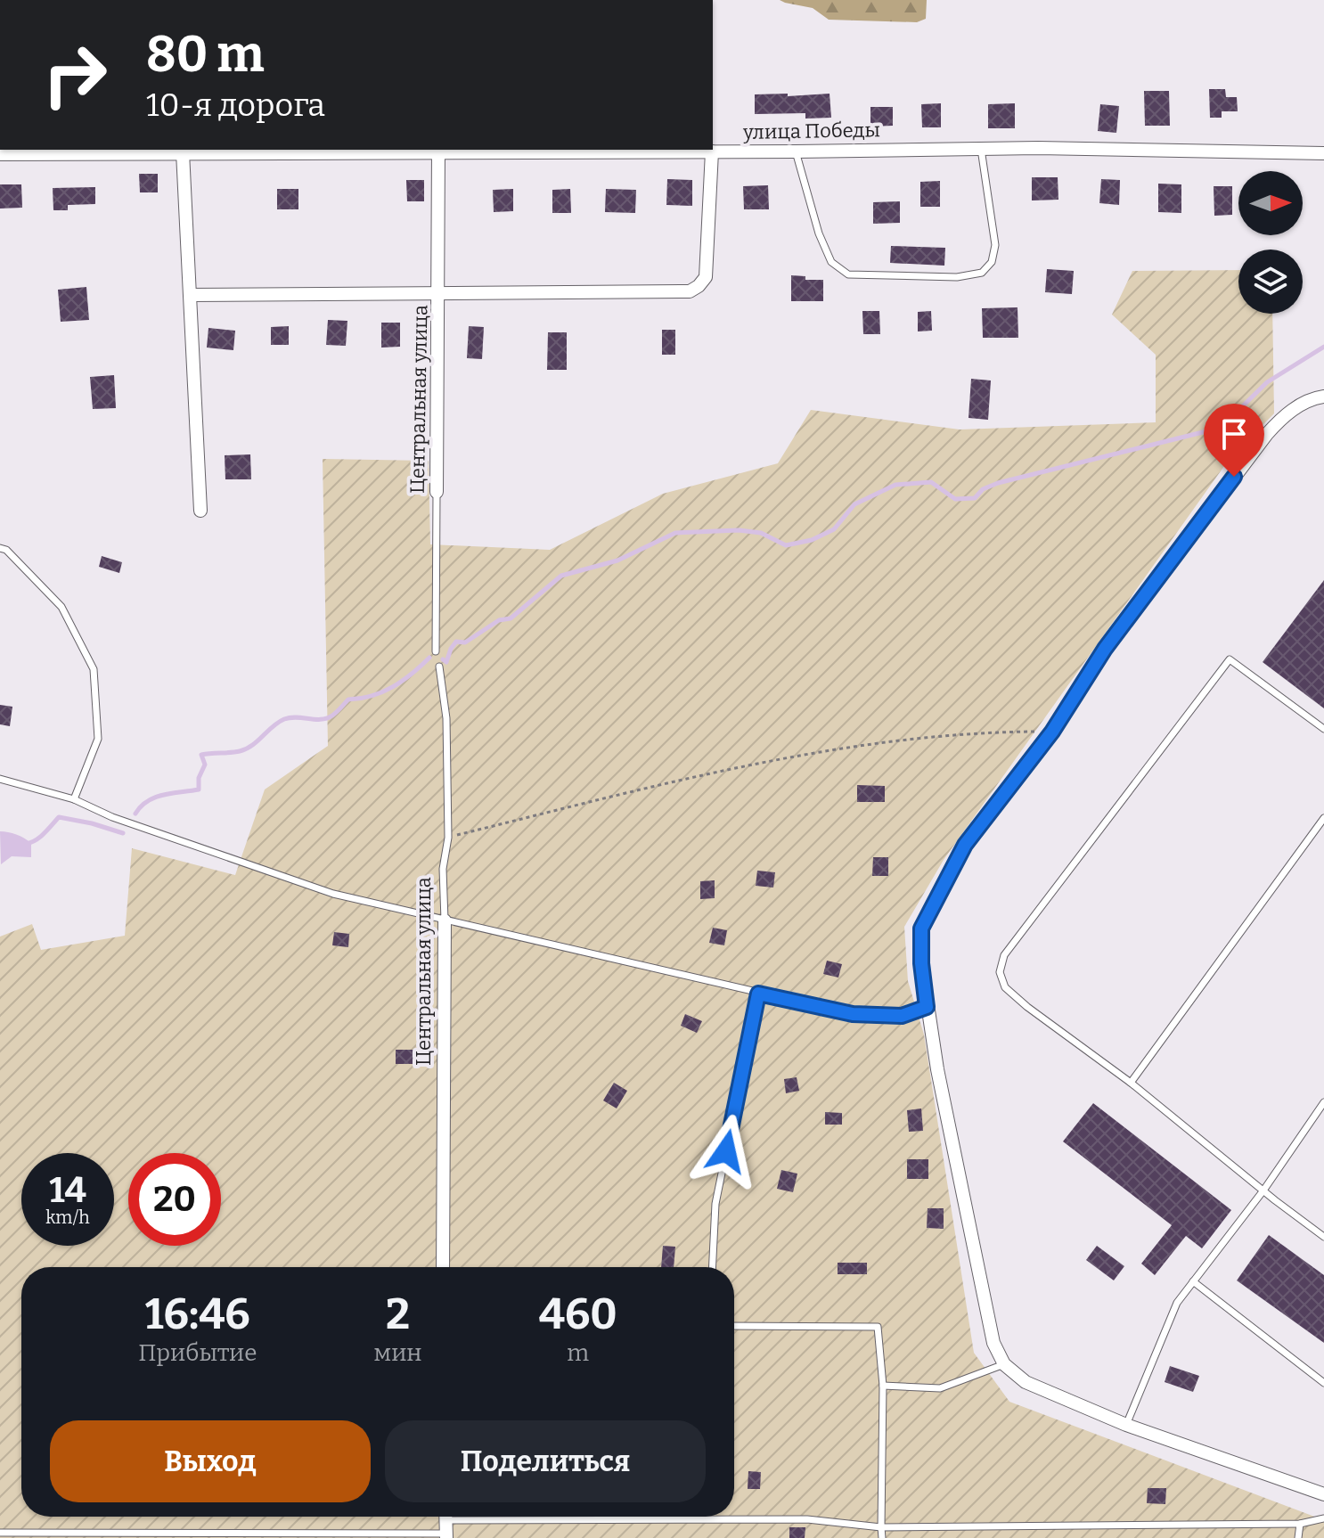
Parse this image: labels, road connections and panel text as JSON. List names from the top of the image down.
{
  "streets": {
    "street": ["улица Победы", "Центральная улица"]
  },
  "crossings": [
    ["улица Победы", "Центральная улица"]
  ],
  "north": "right",
  "page": {
    "turn": ["80 m", "10-я дорога"],
    "speed": "14 km/h",
    "limit": "20",
    "eta": [
      "16:46",
      "Прибытие",
      "2",
      "мин",
      "460",
      "m"
    ],
    "buttons": ["Выход", "Поделиться"]
  }
}
